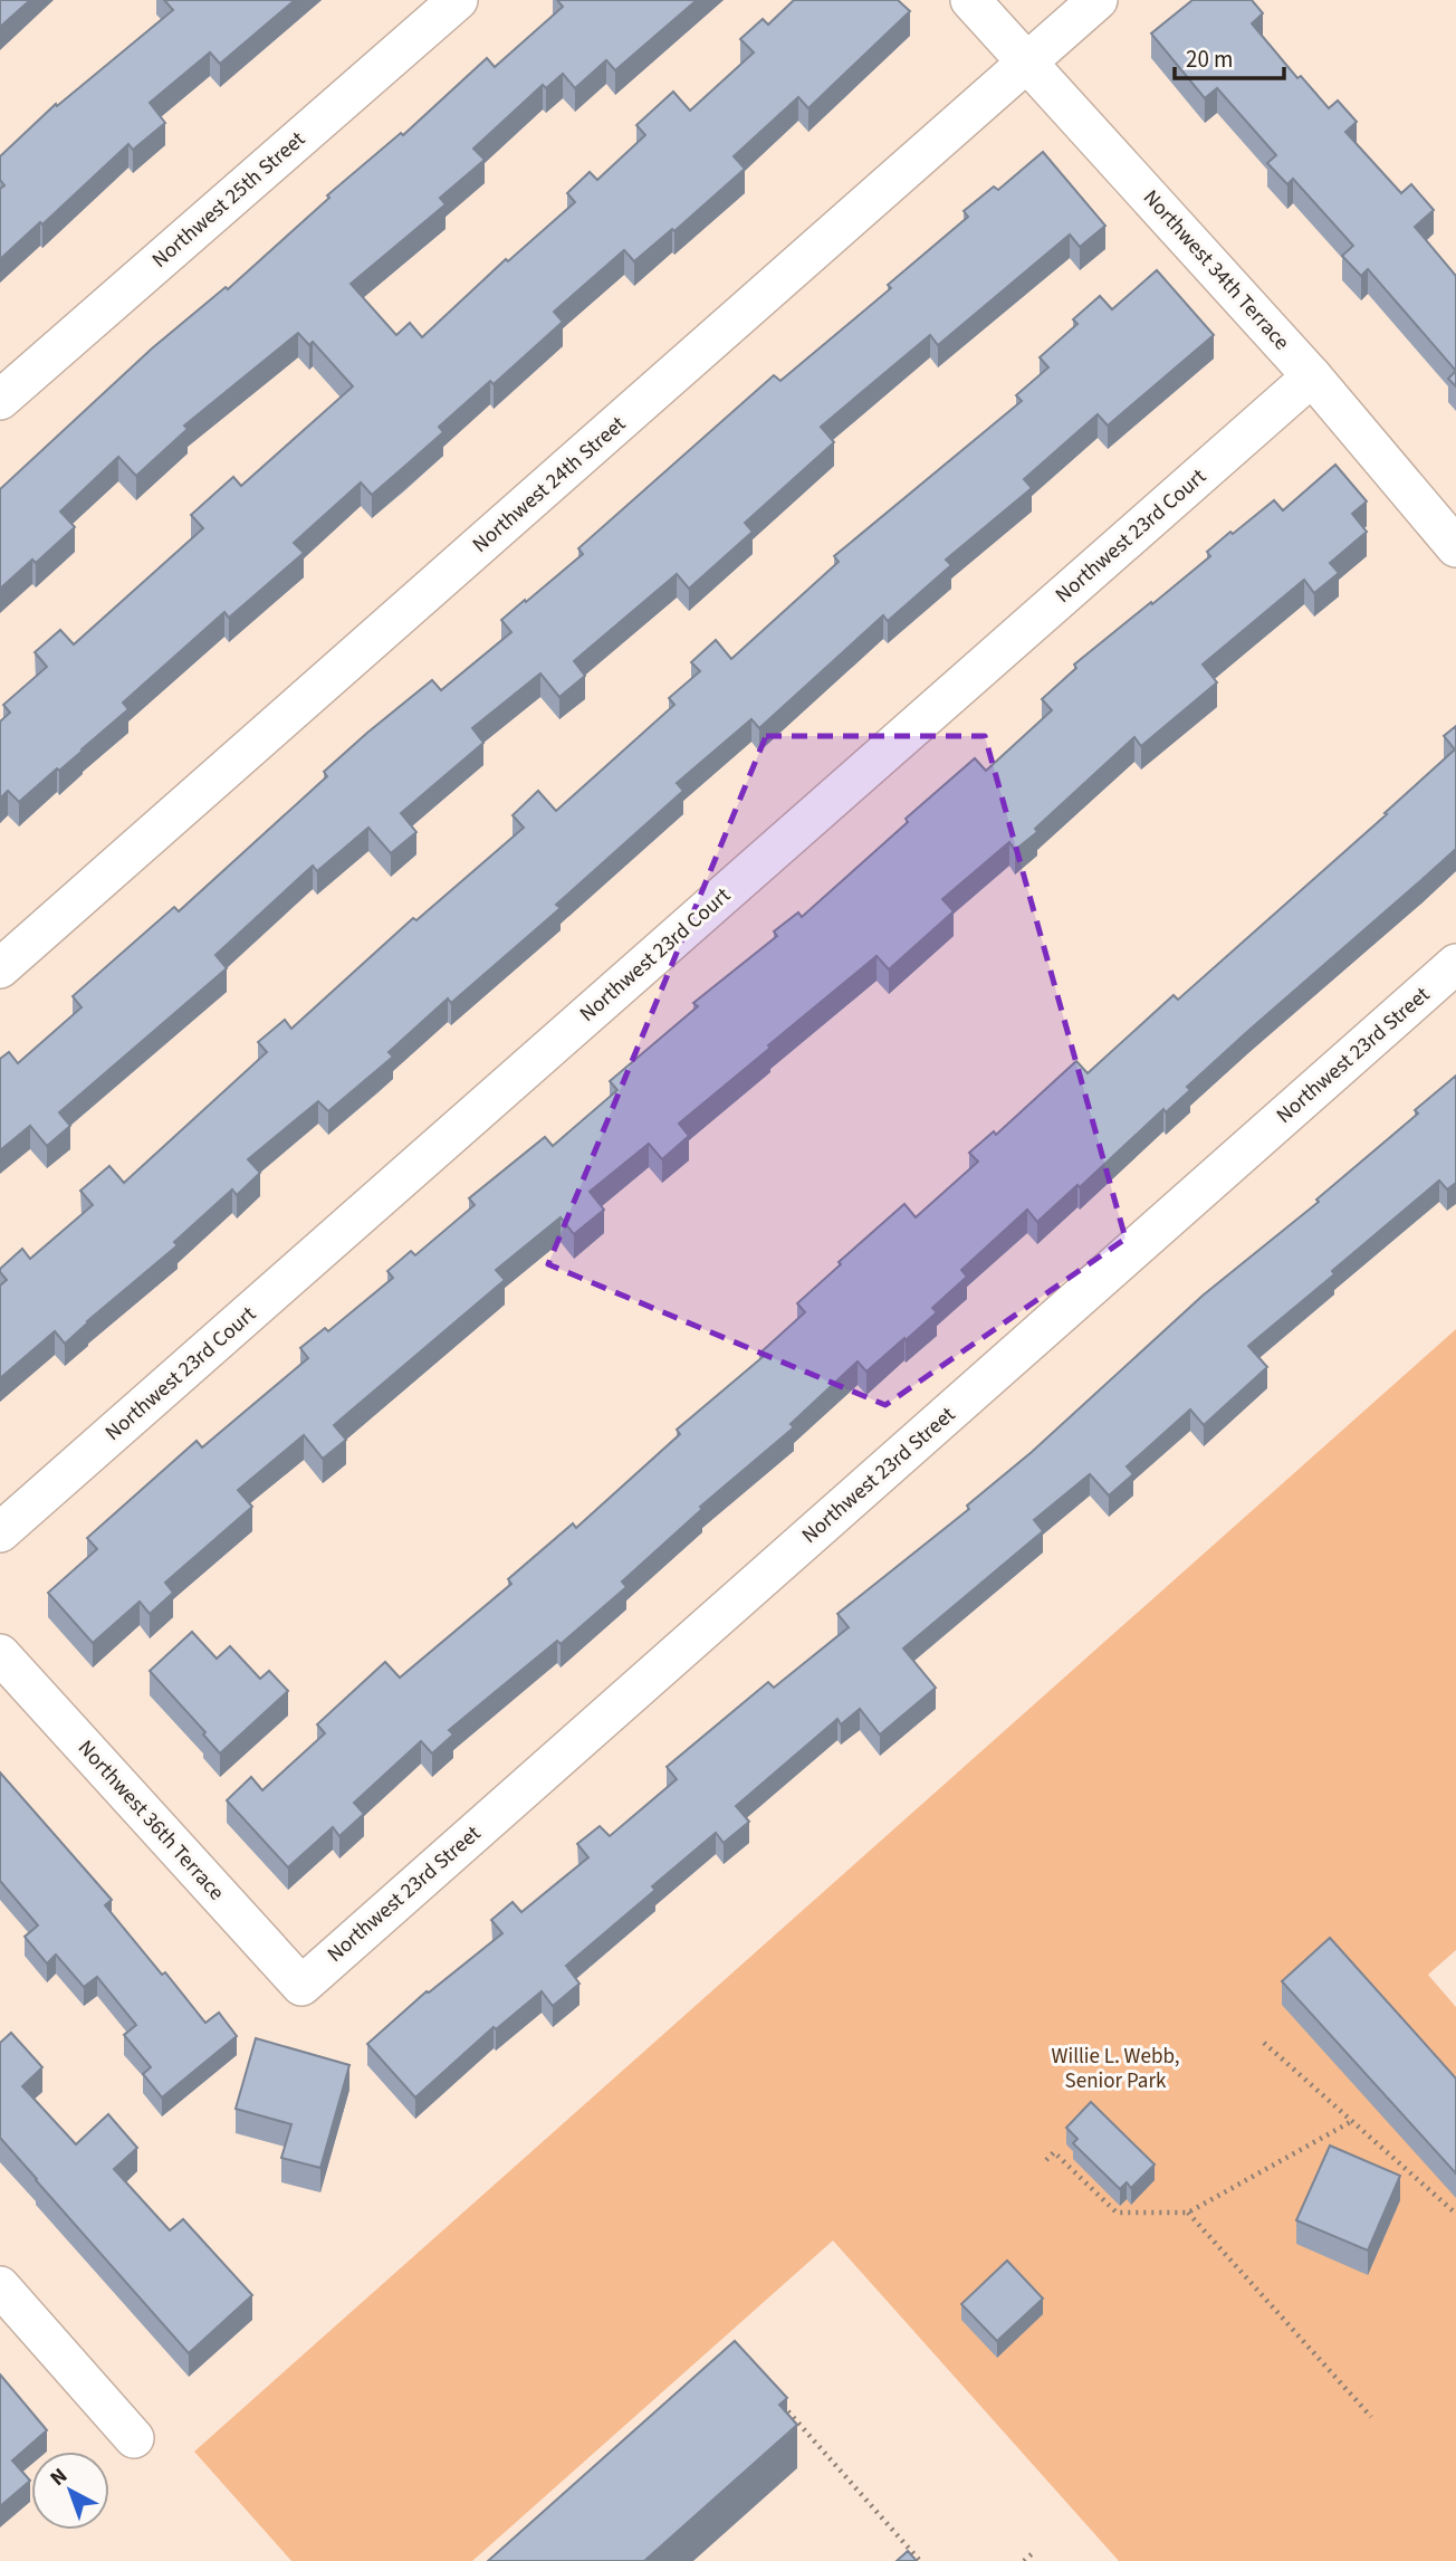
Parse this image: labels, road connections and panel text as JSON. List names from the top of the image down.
{
  "streets": {
    "street": [
      "Northwest 25th Street",
      "Northwest 34th Terrace",
      "Northwest 24th Street",
      "Northwest 23rd Court",
      "Northwest 23rd Street",
      "Northwest 36th Terrace"
    ]
  },
  "crossings": [
    ["Northwest 34th Terrace", "Northwest 24th Street"],
    ["Northwest 34th Terrace", "Northwest 23rd Court"],
    ["Northwest 23rd Street", "Northwest 36th Terrace"]
  ],
  "parks": ["Willie L. Webb, Senior Park"],
  "scale_bar": "20 m",
  "north": "top left"
}
